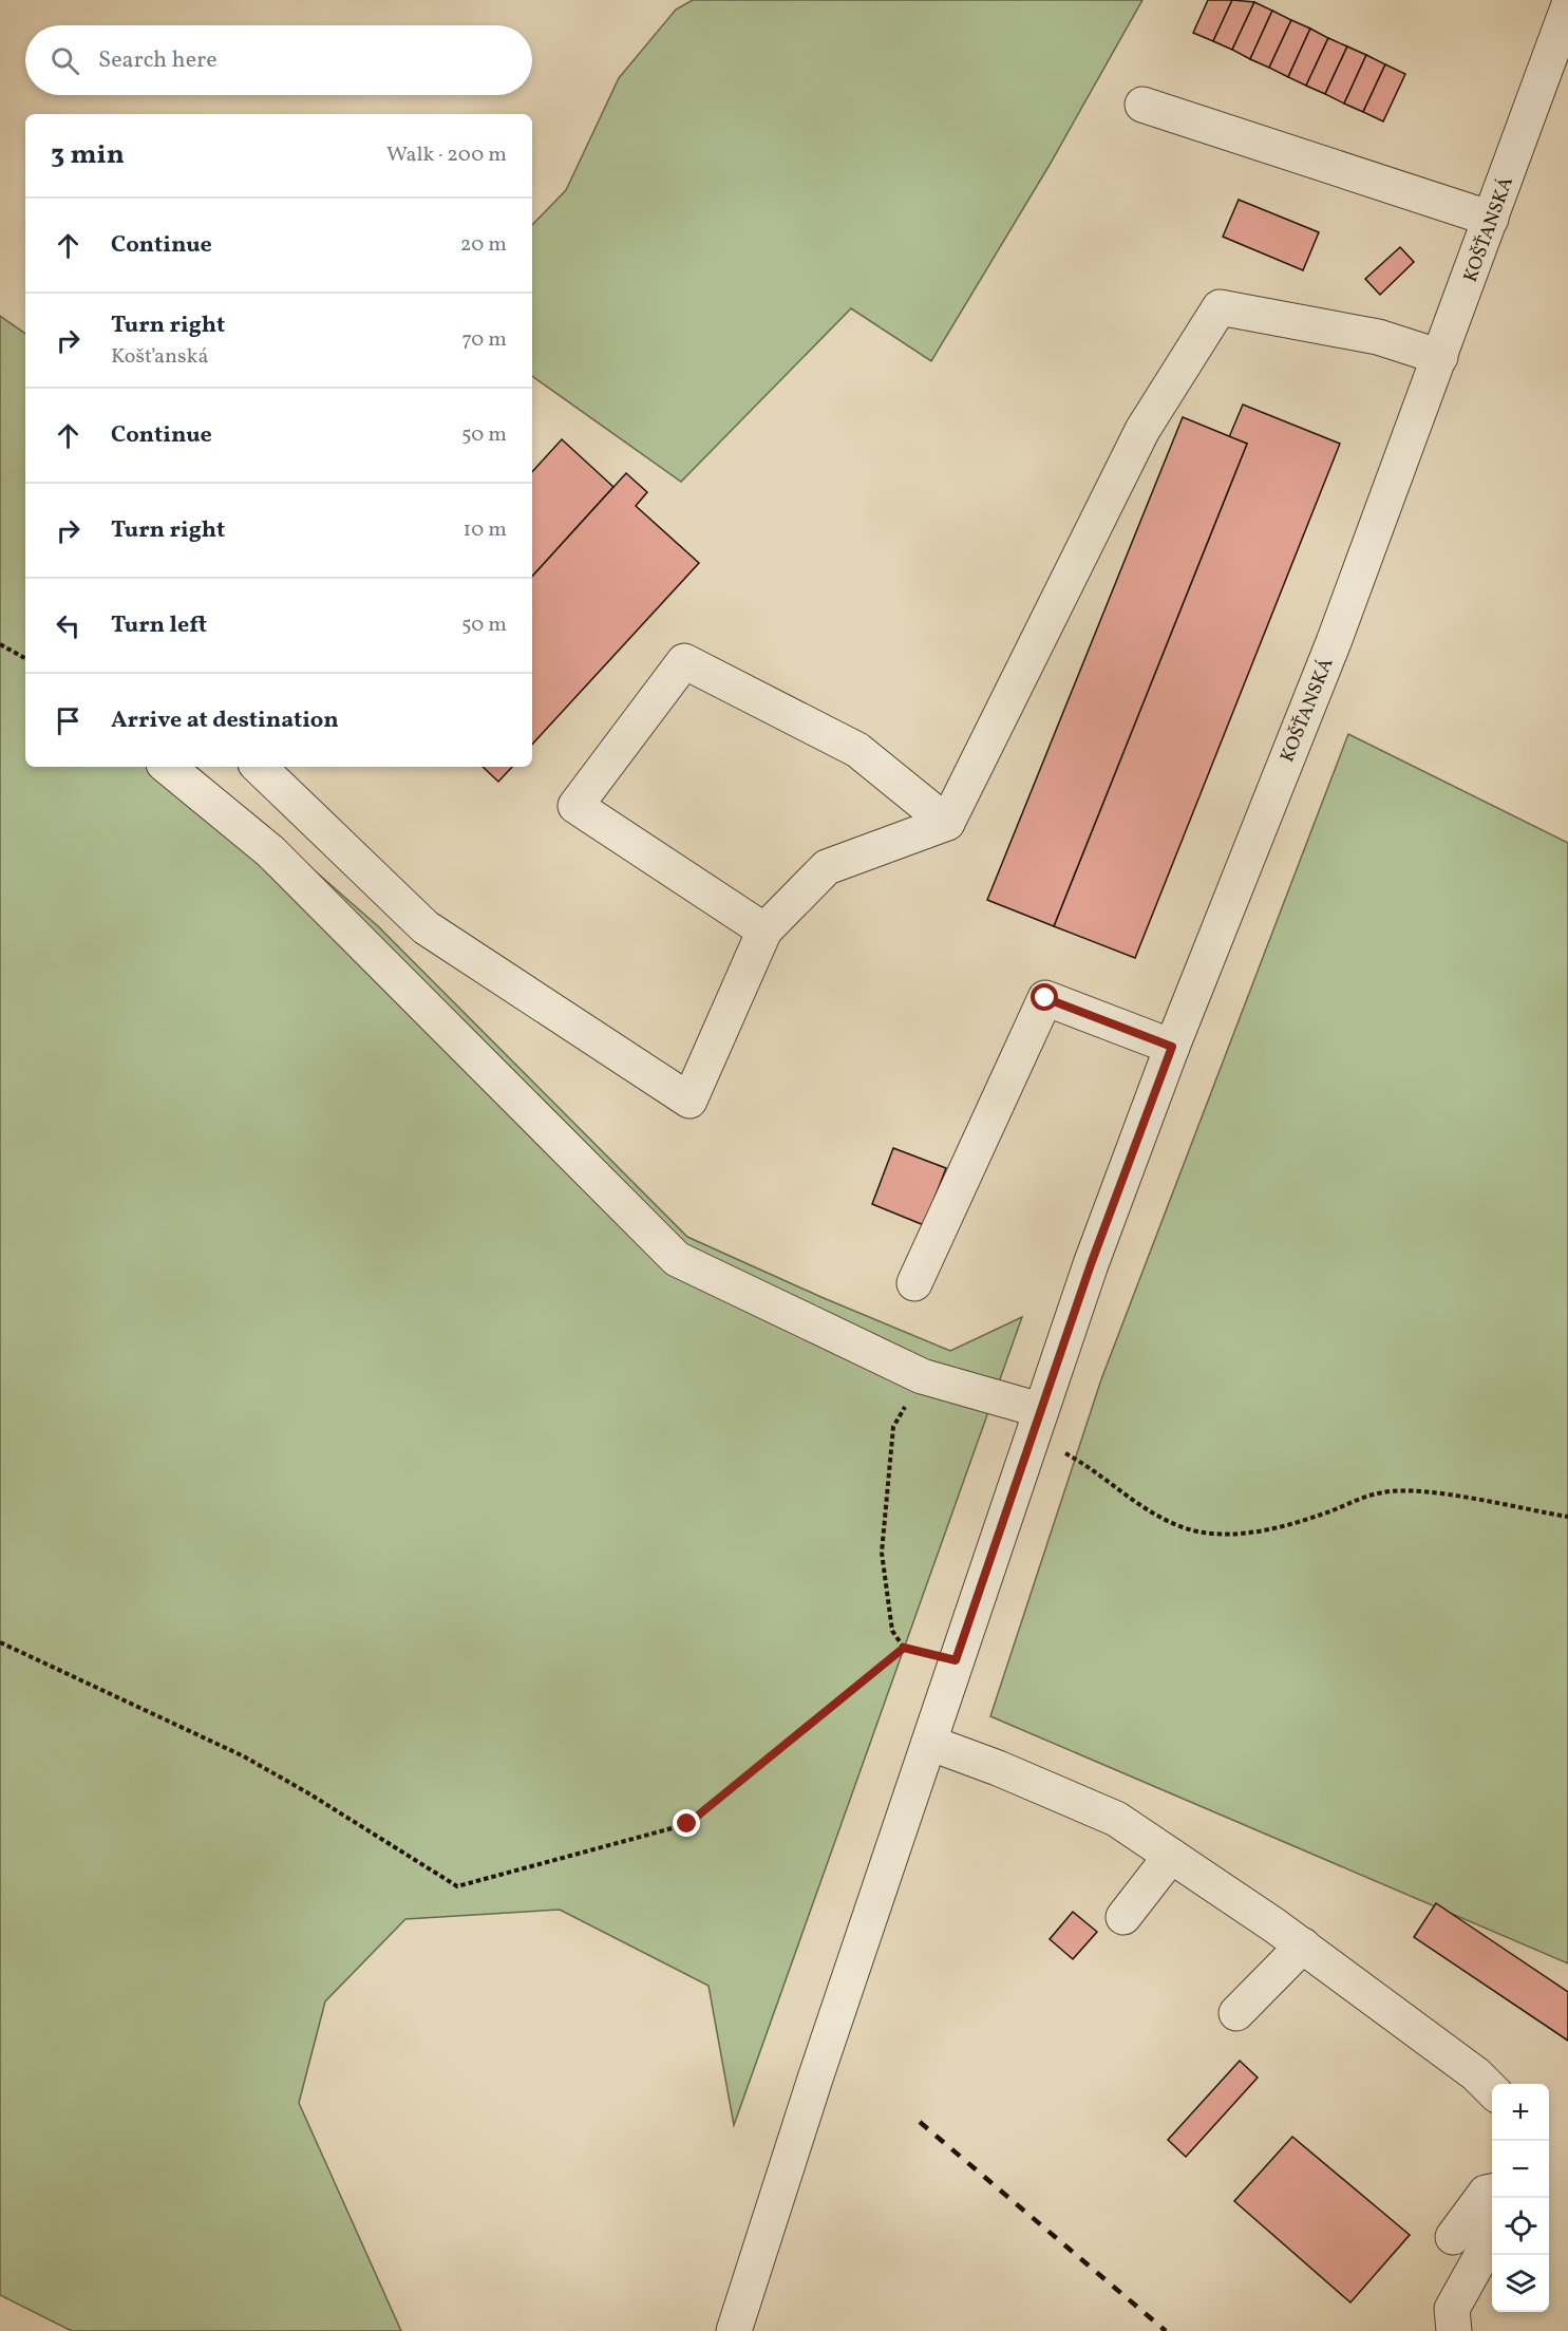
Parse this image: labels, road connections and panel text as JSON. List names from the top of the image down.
{
  "streets": {
    "street": ["KOŠŤANSKÁ"]
  },
  "page": {
    "search": "Search here",
    "heading": ["3 min", "Walk · 200 m"],
    "list": [
      ["Continue", "20 m"],
      ["Turn right", "Košťanská", "70 m"],
      ["Continue", "50 m"],
      ["Turn right", "10 m"],
      ["Turn left", "50 m"],
      "Arrive at destination"
    ],
    "map_buttons": ["+", "−"]
  }
}
